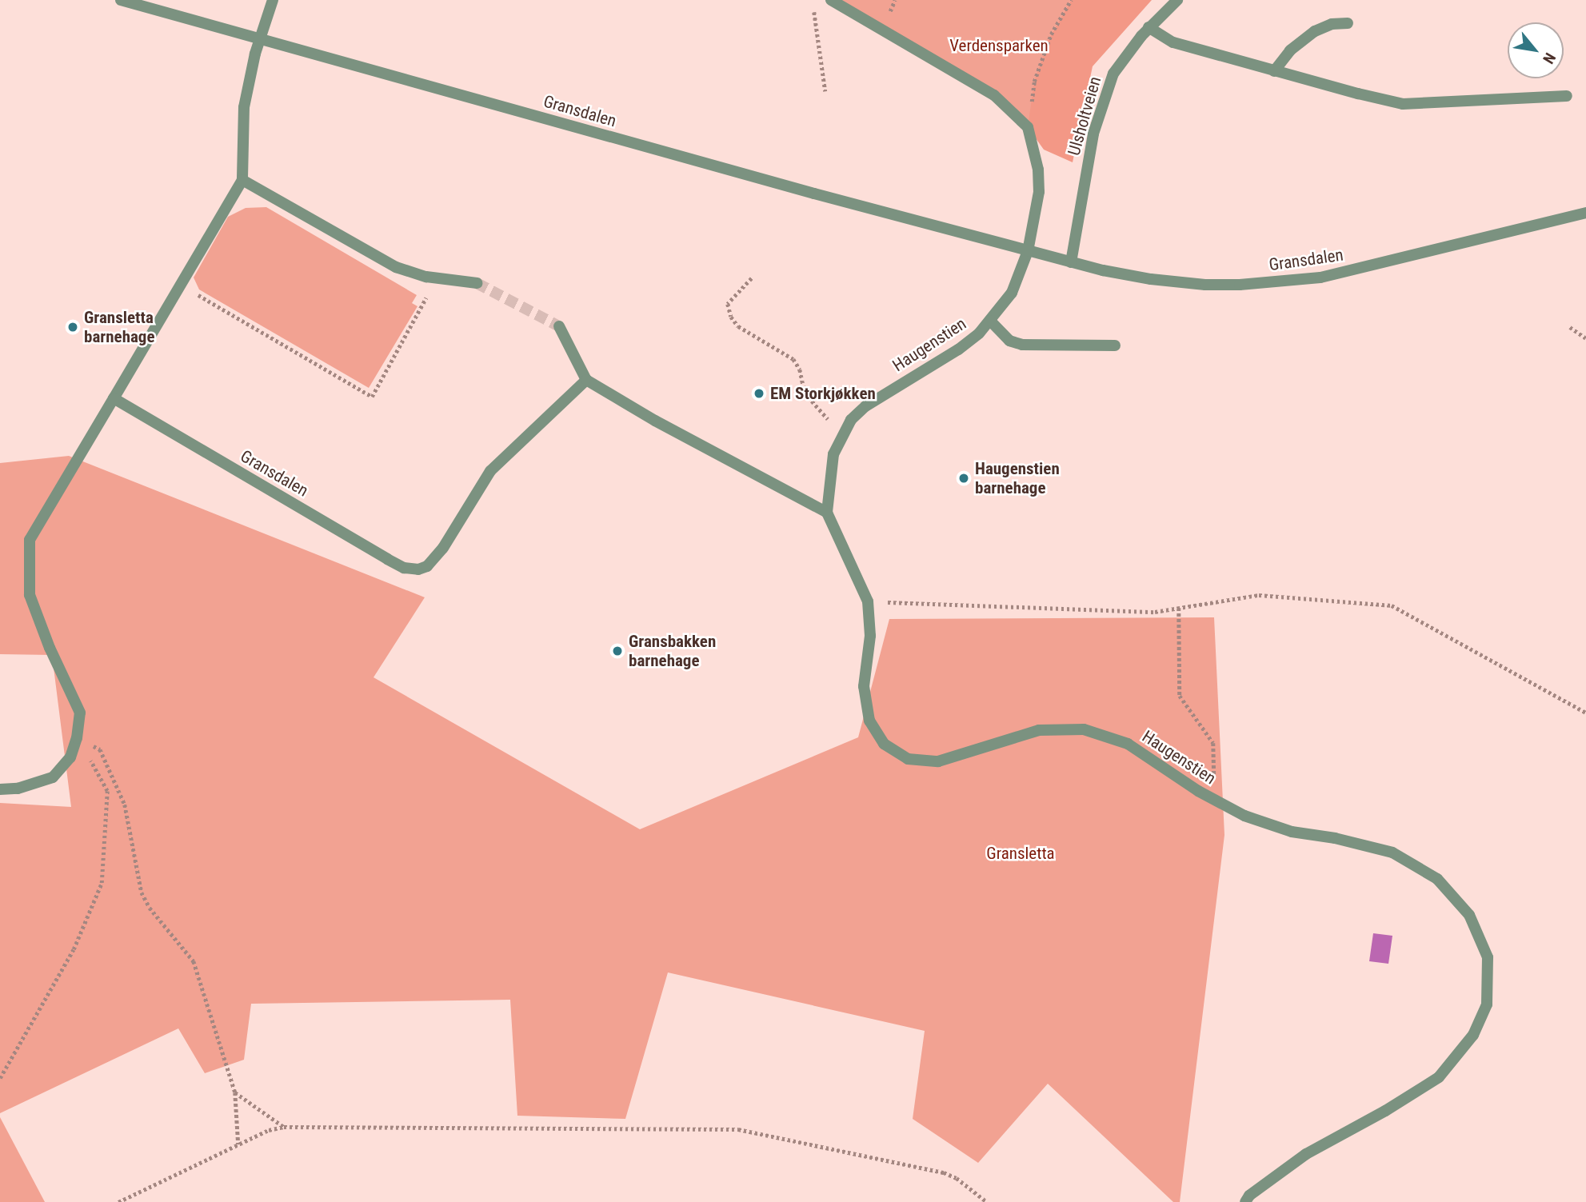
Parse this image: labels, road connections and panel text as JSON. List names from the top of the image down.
{
  "streets": {
    "street": ["Gransdalen", "Ulsholtveien", "Haugenstien"]
  },
  "crossings": [
    ["Gransdalen", "Ulsholtveien"],
    ["Gransdalen", "Haugenstien"]
  ],
  "parks": ["Verdensparken", "Gransletta"],
  "places": [
    "Gransletta barnehage",
    "EM Storkjøkken",
    "Haugenstien barnehage",
    "Gransbakken barnehage"
  ],
  "north": "bottom right"
}
